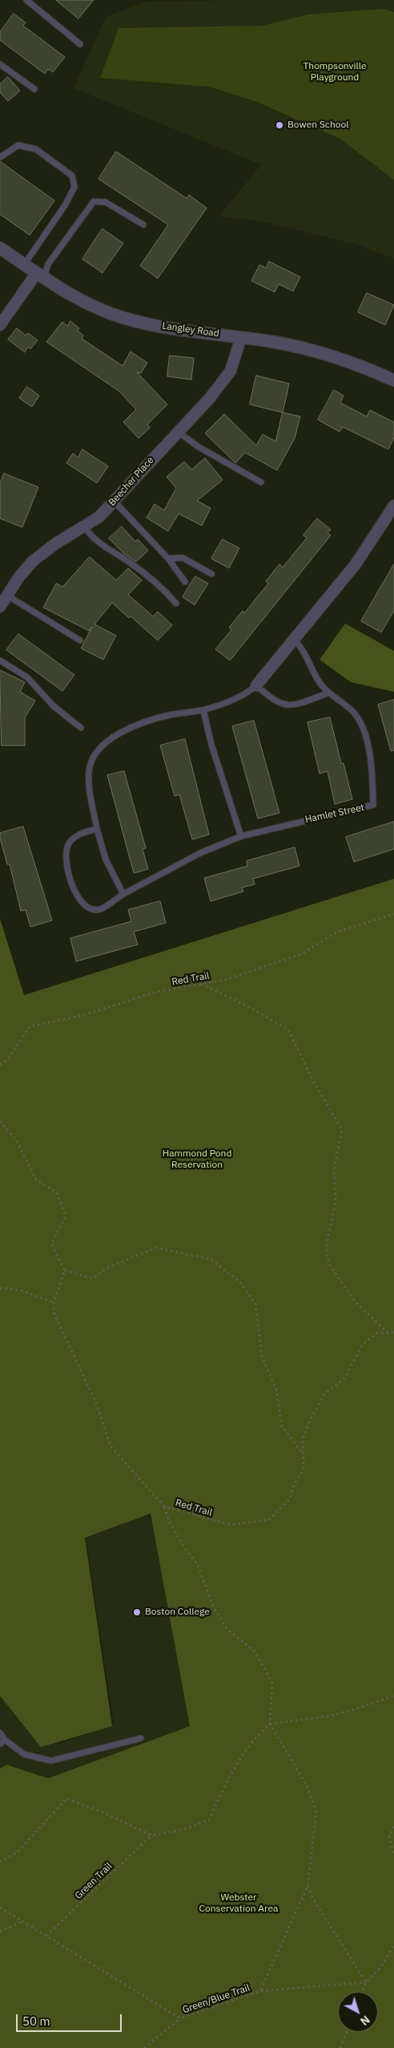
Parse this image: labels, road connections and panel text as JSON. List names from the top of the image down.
{
  "streets": {
    "street": ["Langley Road", "Beecher Place"],
    "lane": ["Hamlet Street"],
    "path": ["Red Trail", "Green Trail", "Green/Blue Trail"]
  },
  "crossings": [
    ["Langley Road", "Beecher Place"],
    ["Green Trail", "Green/Blue Trail"]
  ],
  "parks": ["Thompsonville Playground", "Hammond Pond Reservation", "Webster Conservation Area"],
  "places": ["Bowen School", "Boston College"],
  "scale_bar": "50 m",
  "north": "bottom right"
}
